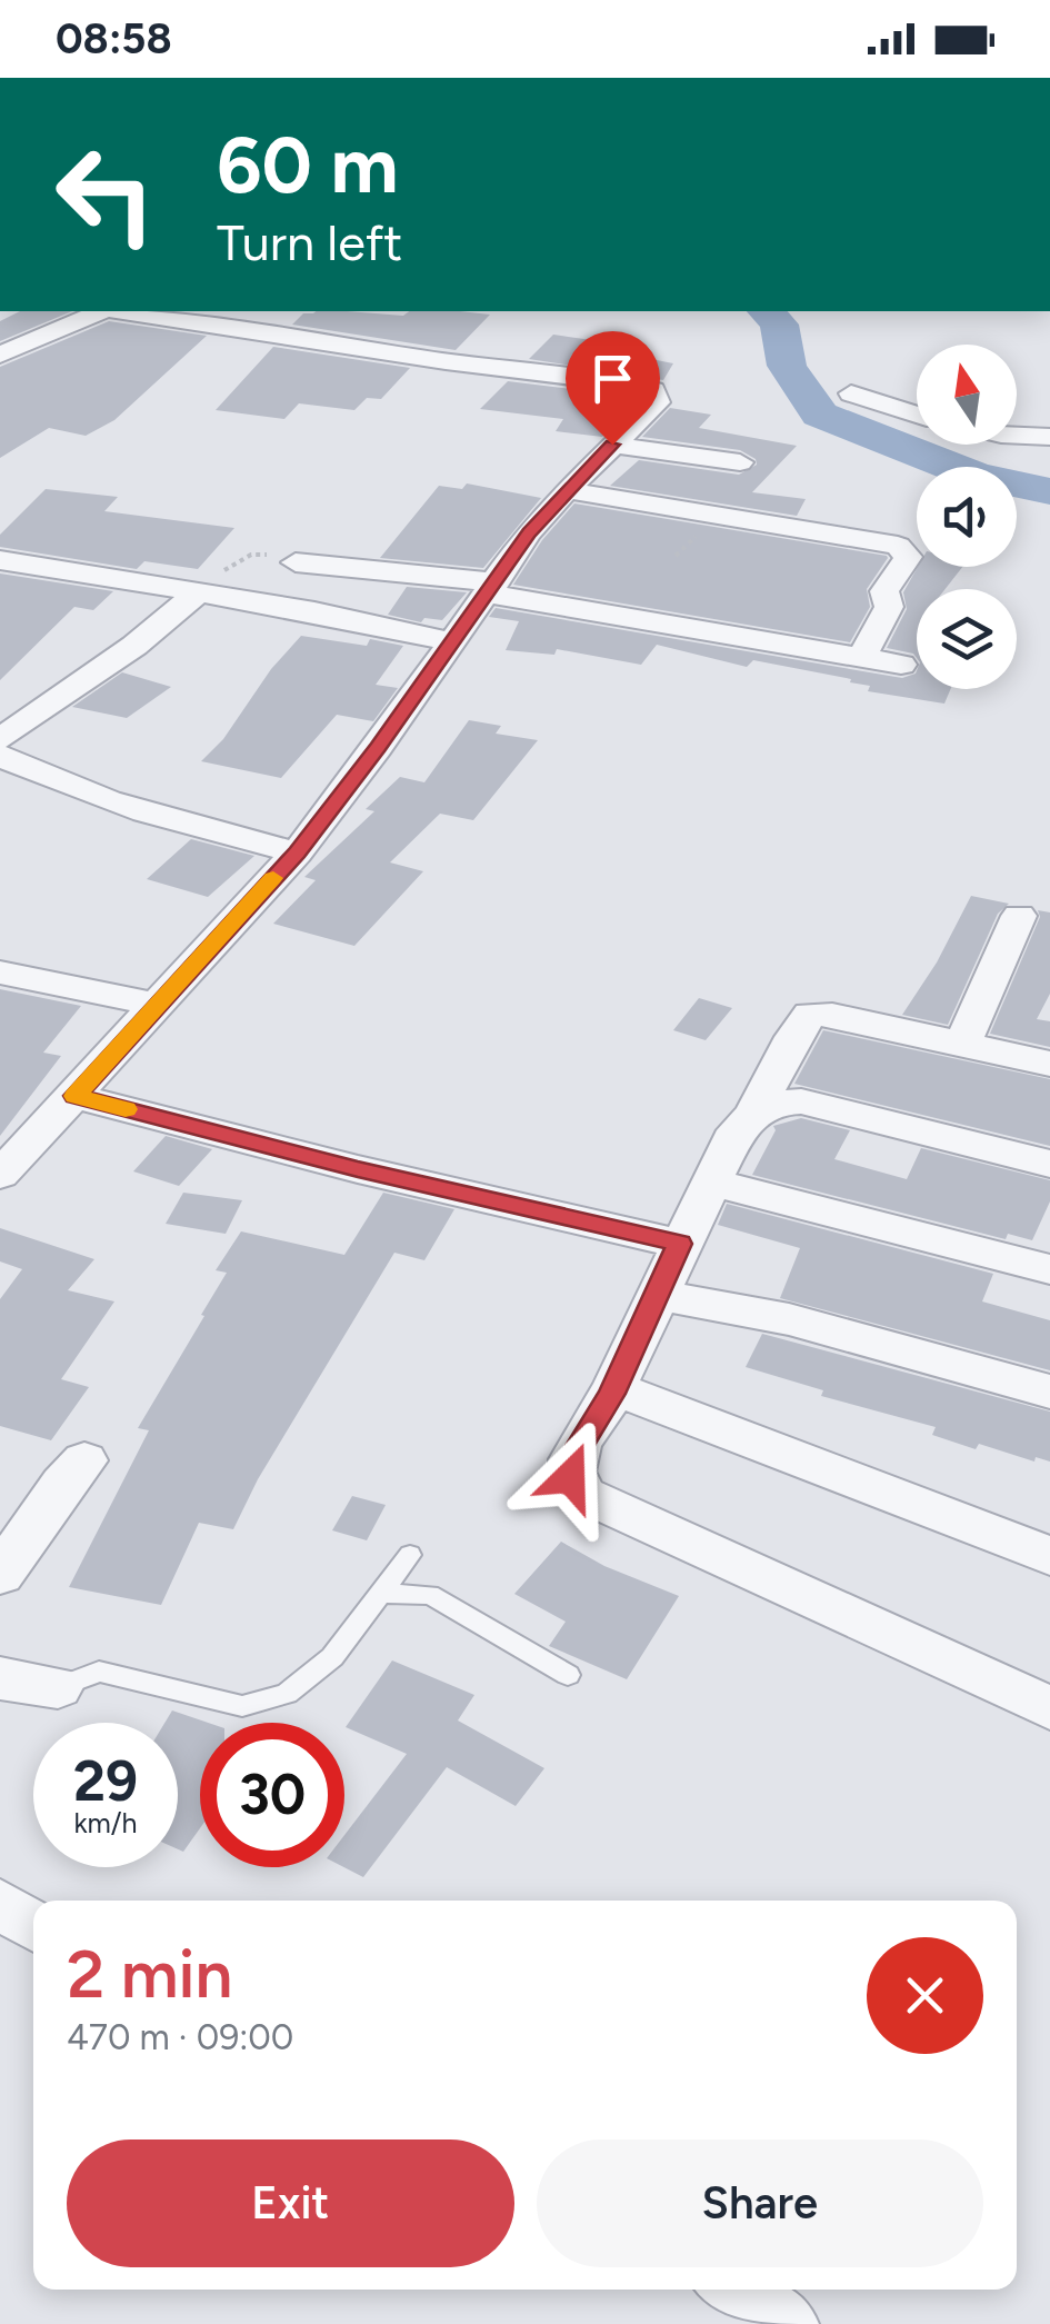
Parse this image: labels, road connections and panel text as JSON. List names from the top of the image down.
{
  "north": "top",
  "page": {
    "status": "08:58",
    "turn": ["60 m", "Turn left"],
    "speed": "29 km/h",
    "limit": "30",
    "heading": ["2 min", "470 m · 09:00"],
    "buttons": ["Exit", "Share"]
  }
}
